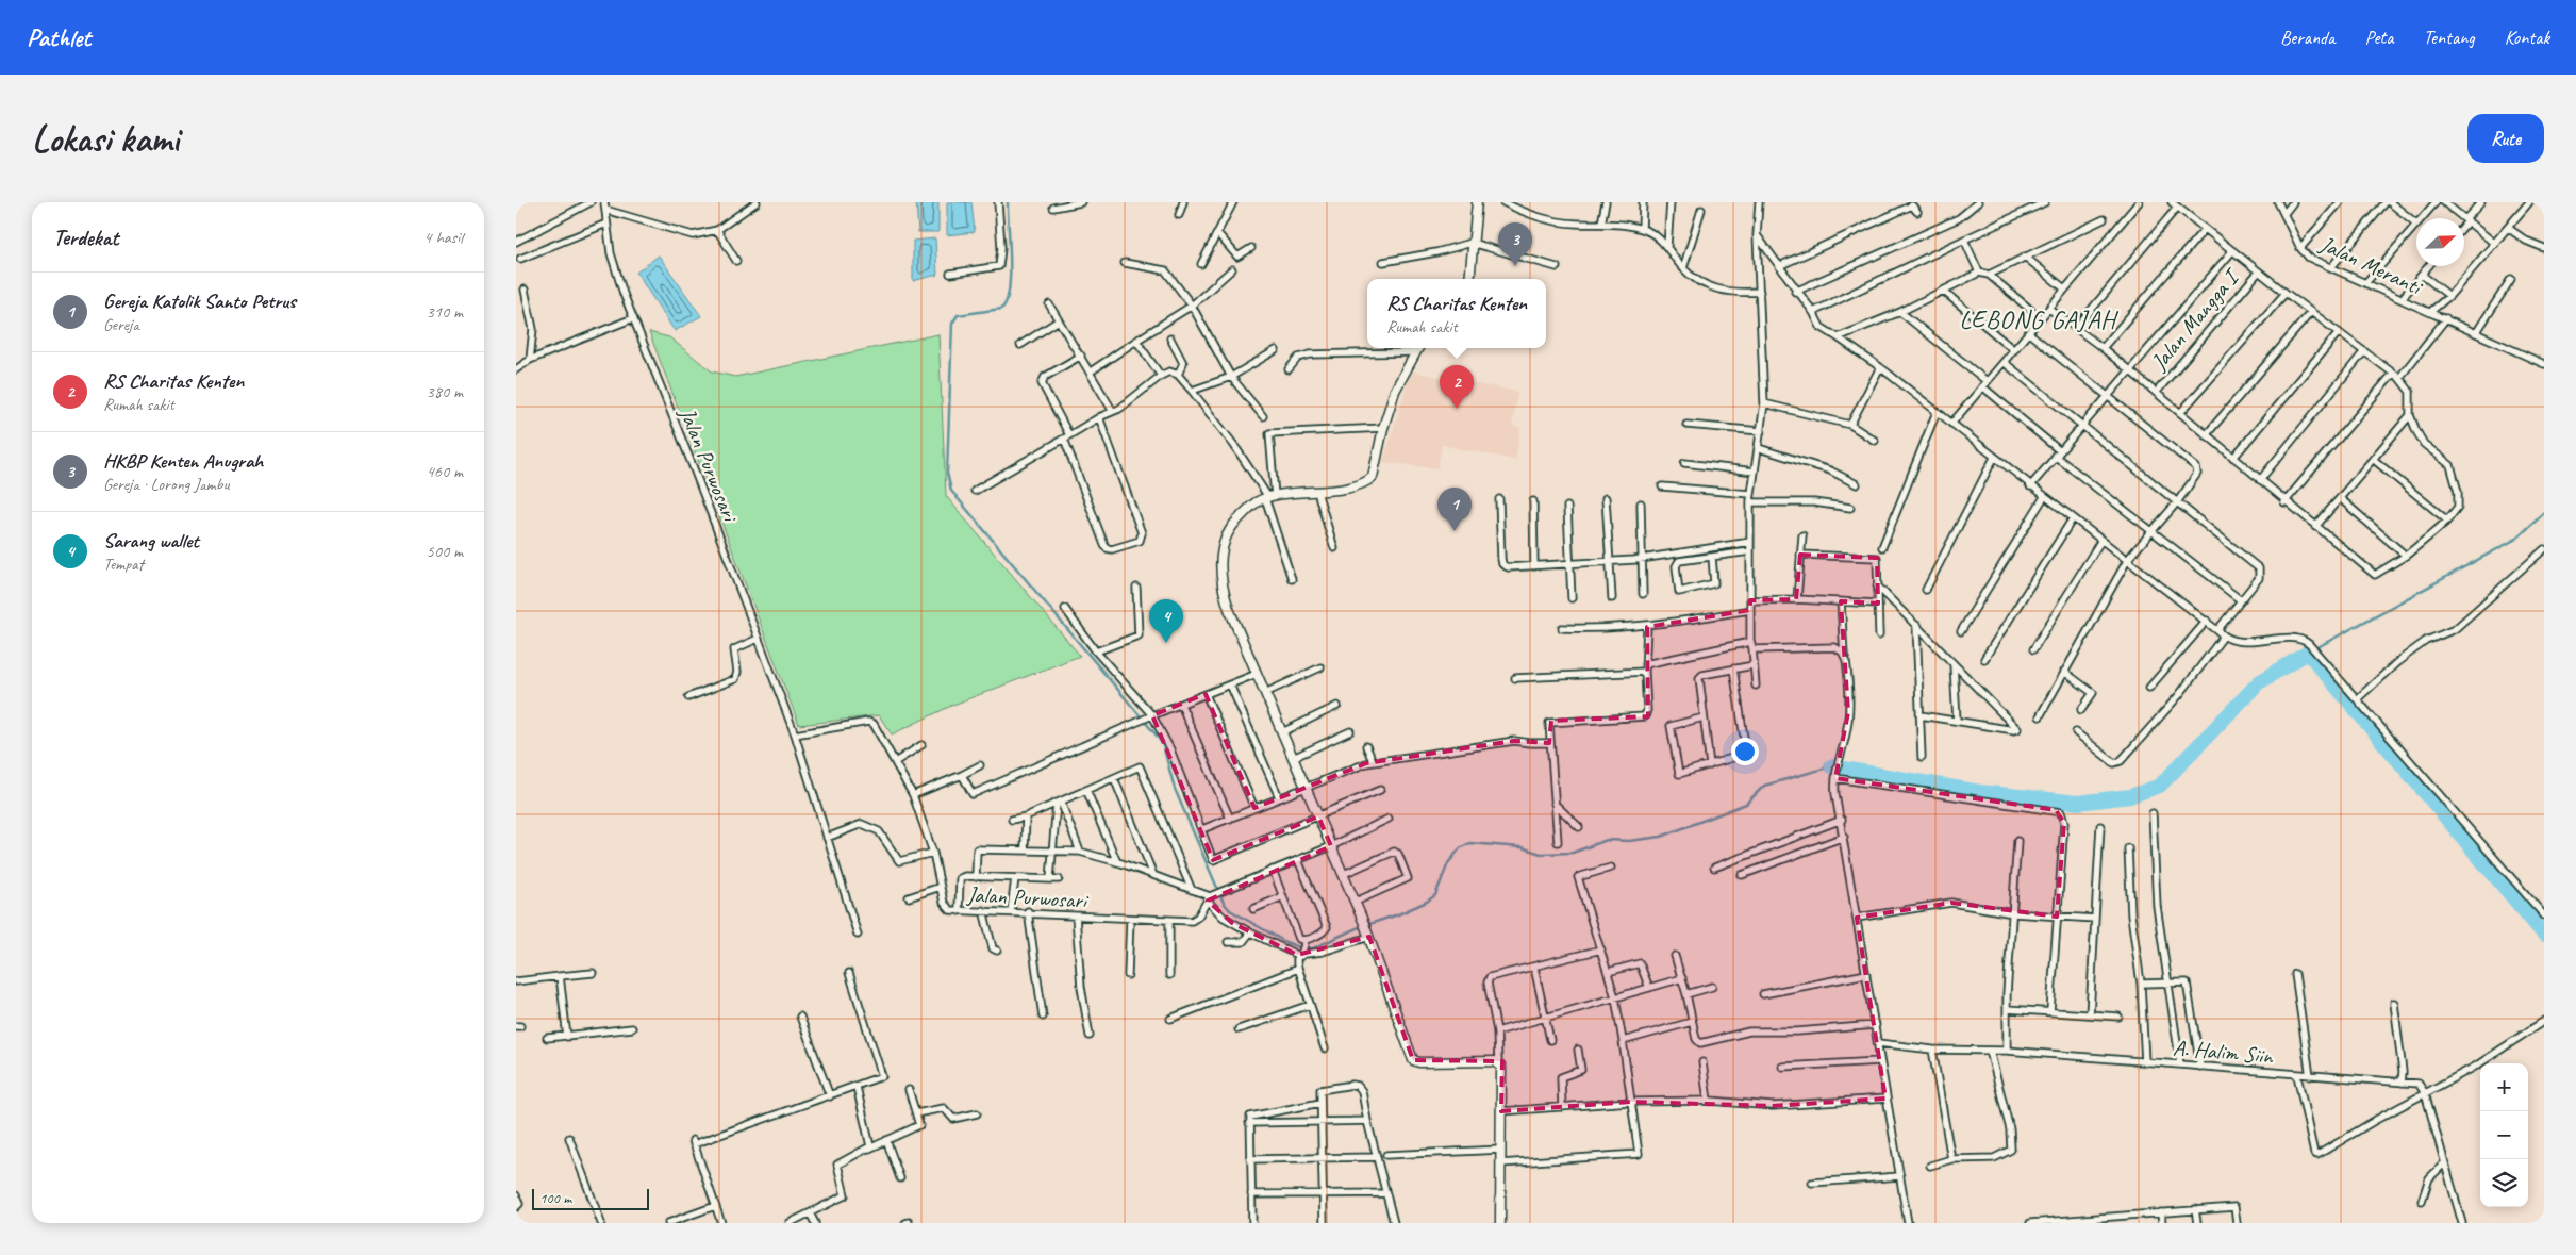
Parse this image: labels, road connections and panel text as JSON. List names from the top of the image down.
{
  "streets": {
    "street": [
      "Jalan Meranti",
      "Jalan Mangga I",
      "Jalan Purwosari",
      "A. Halim Siin"
    ]
  },
  "districts": ["LEBONG GAJAH"],
  "scale_bar": "100 m",
  "north": "top right",
  "page": {
    "header": "Pathlet",
    "nav": [
      "Beranda",
      "Peta",
      "Tentang",
      "Kontak"
    ],
    "buttons": "Rute",
    "title": "Lokasi kami",
    "heading": ["Terdekat", "4 hasil"],
    "pins": [
      "3",
      "2",
      "1",
      "4"
    ],
    "list": [
      {
        "mark": "1",
        "name": "Gereja Katolik Santo Petrus",
        "note": "Gereja",
        "value": "310 m"
      },
      {
        "mark": "2",
        "name": "RS Charitas Kenten",
        "note": "Rumah sakit",
        "value": "380 m"
      },
      {
        "mark": "3",
        "name": "HKBP Kenten Anugrah",
        "note": "Gereja · Lorong Jambu",
        "value": "460 m"
      },
      {
        "mark": "4",
        "name": "Sarang wallet",
        "note": "Tempat",
        "value": "500 m"
      }
    ],
    "popup": ["RS Charitas Kenten", "Rumah sakit"],
    "map_buttons": ["+", "−"],
    "scale": "100 m"
  }
}
